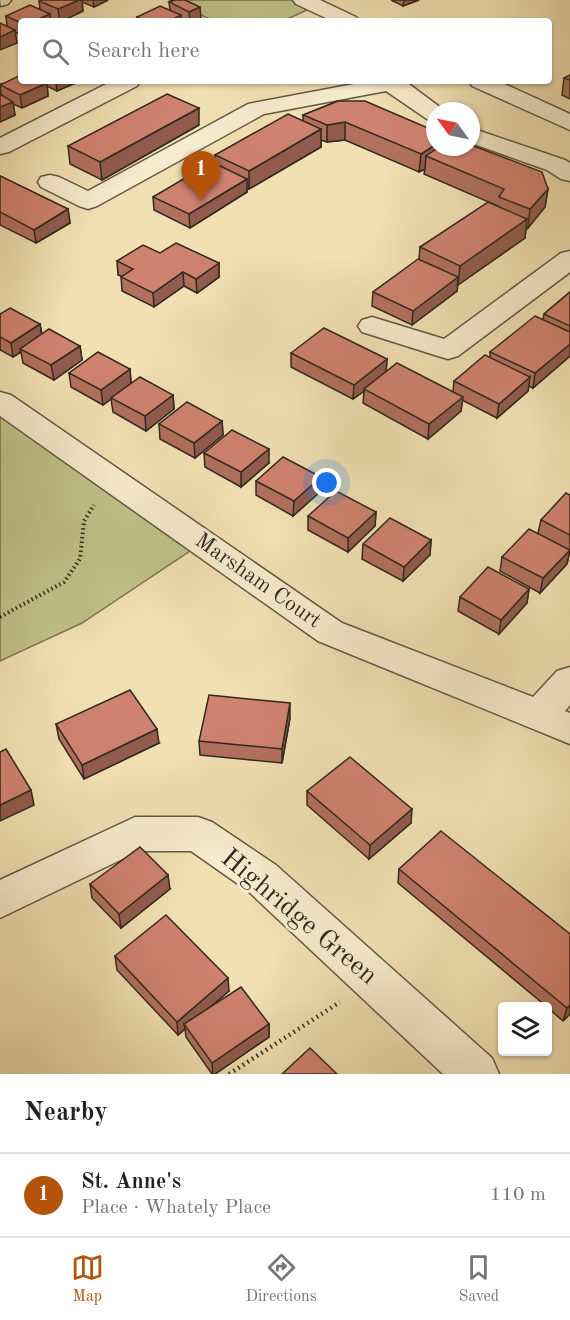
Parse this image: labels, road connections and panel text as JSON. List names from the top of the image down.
{
  "streets": {
    "street": ["Marsham Court", "Highridge Green"]
  },
  "north": "top left",
  "page": {
    "search": "Search here",
    "pins": "1",
    "heading": "Nearby",
    "list": [
      {
        "mark": "1",
        "name": "St. Anne's",
        "note": "Place · Whately Place",
        "value": "110 m"
      }
    ],
    "nav": ["Map", "Directions", "Saved"]
  }
}
